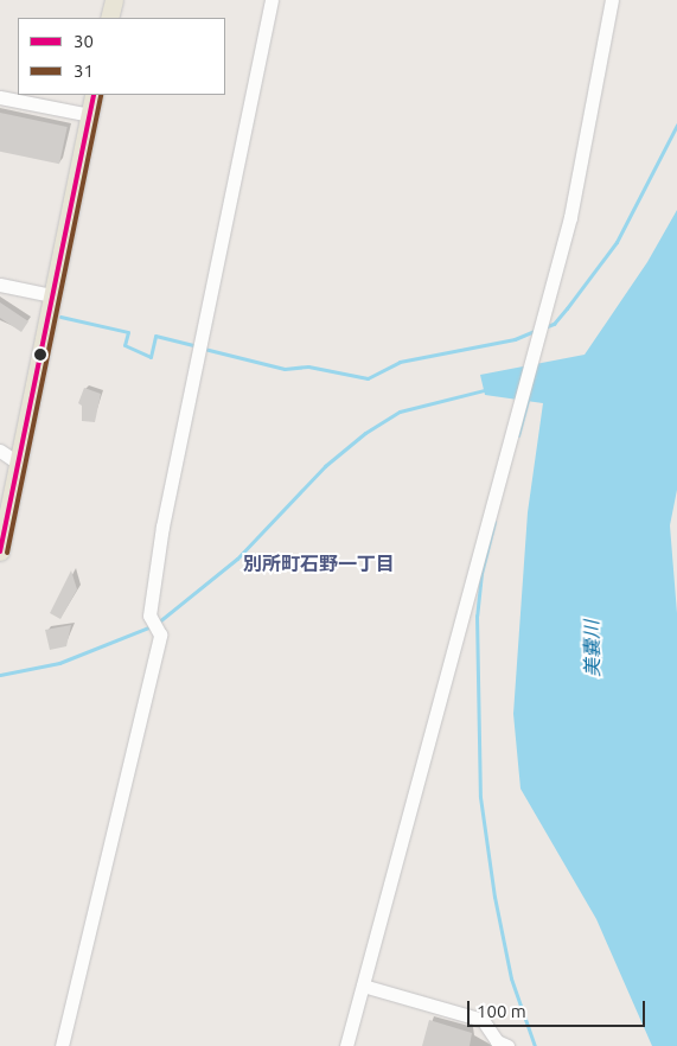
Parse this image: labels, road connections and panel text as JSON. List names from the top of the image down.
{
  "districts": ["別所町石野一丁目"],
  "water": ["美嚢川"],
  "lines": ["transit line 30", "transit line 31"],
  "legend": ["30", "31"],
  "scale_bar": "100 m"
}
